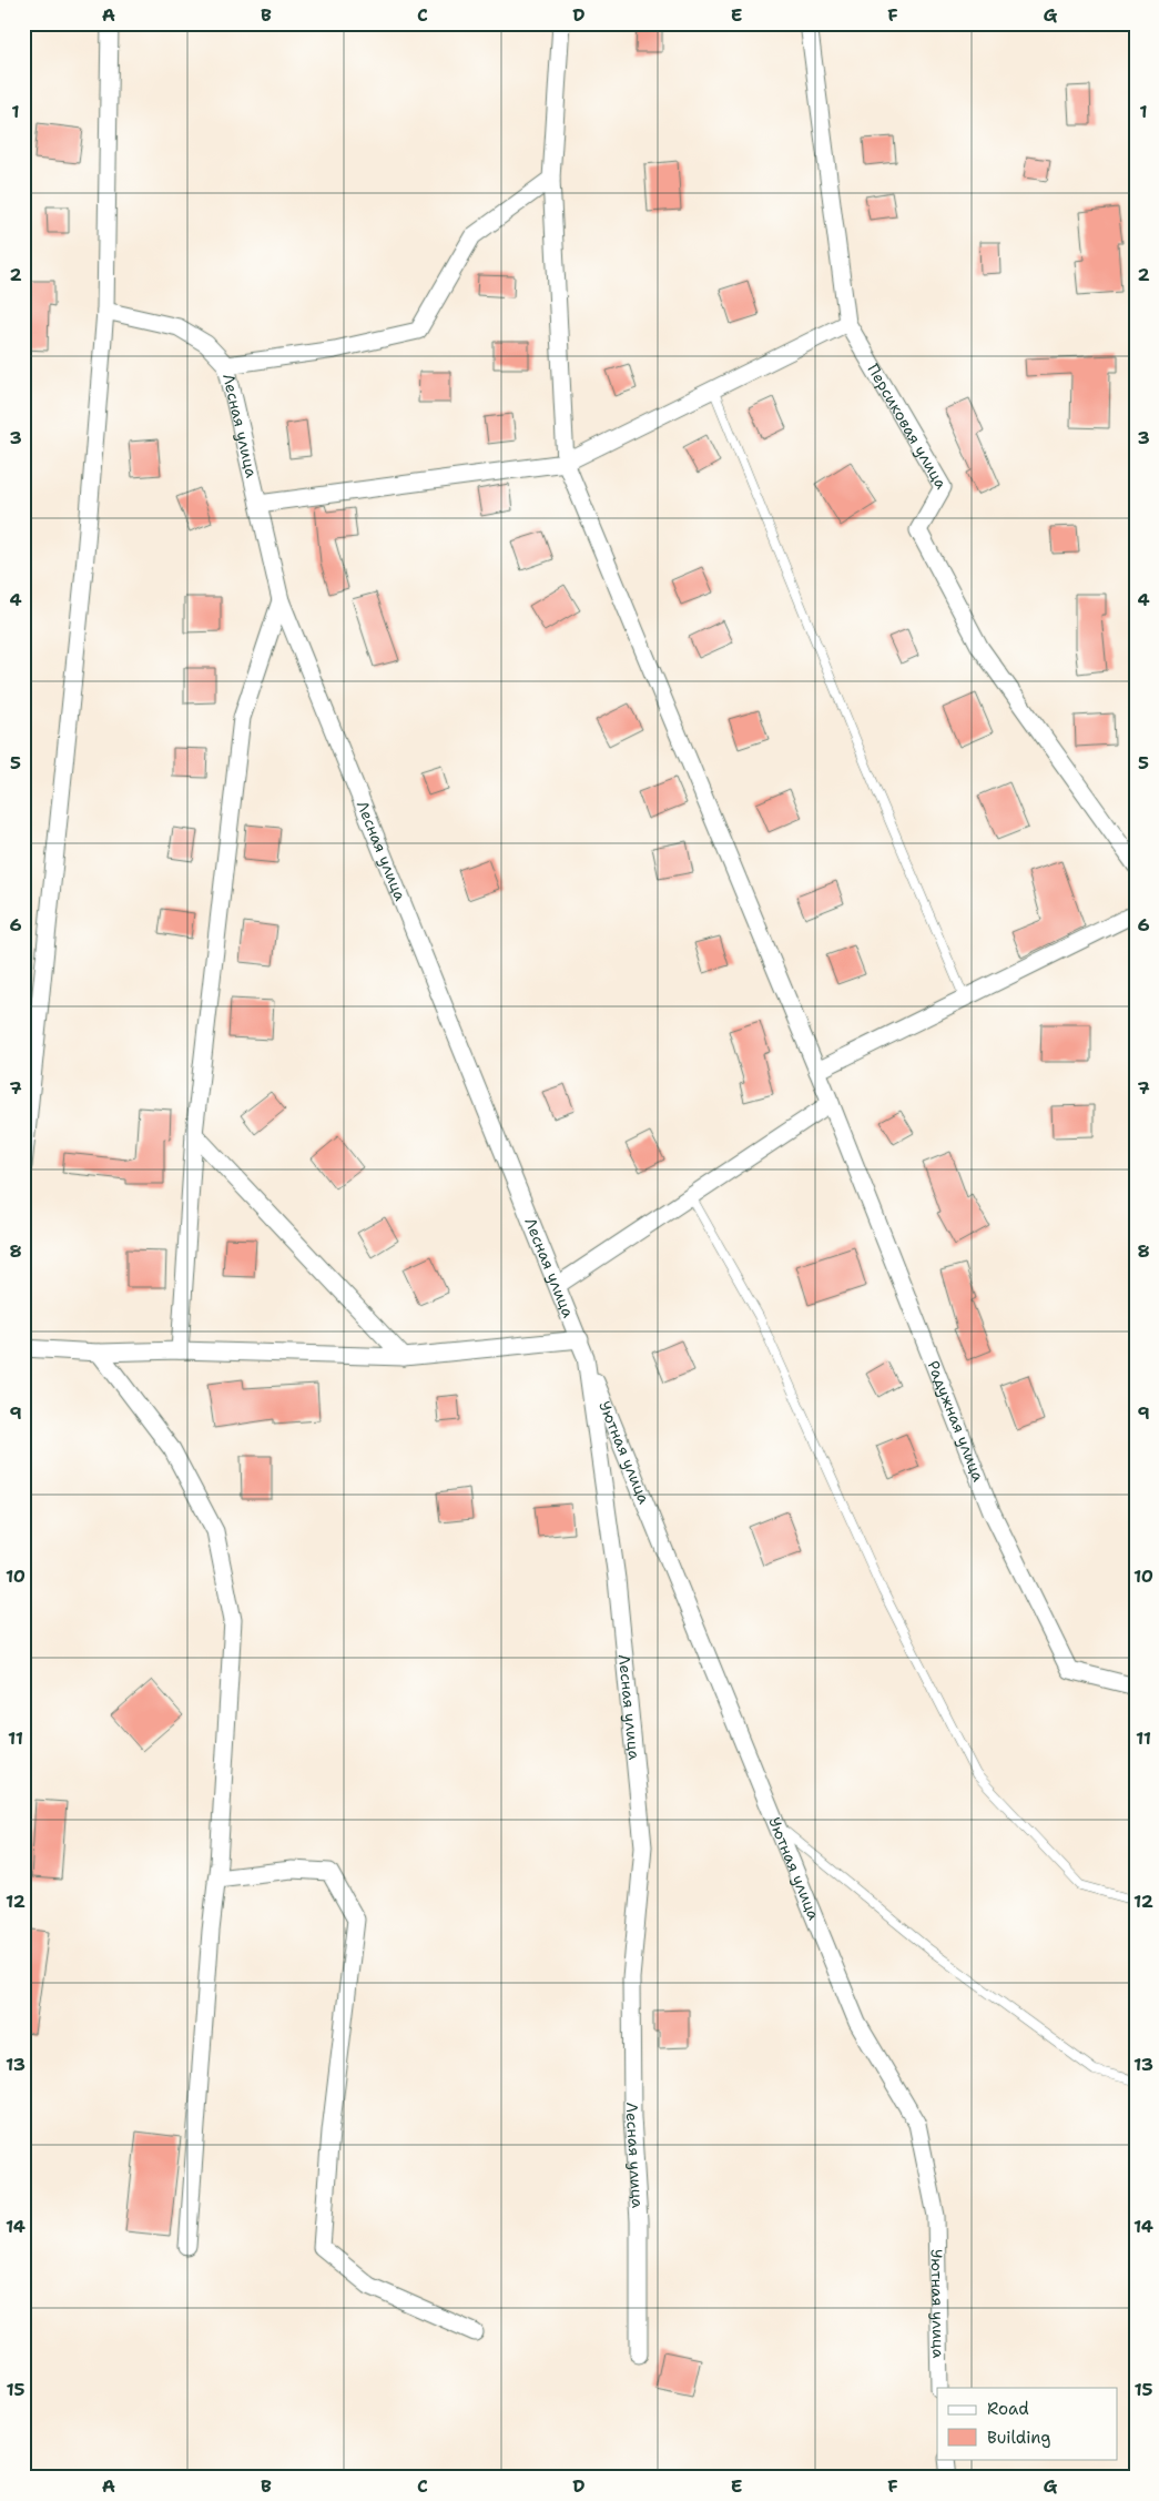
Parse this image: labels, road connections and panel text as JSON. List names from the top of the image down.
{
  "streets": {
    "street": [
      "Лесная улица",
      "Персиковая улица",
      "Радужная улица",
      "Уютная улица"
    ]
  },
  "crossings": [
    ["Лесная улица", "Уютная улица"]
  ],
  "legend": ["Road", "Building"],
  "grid": {
    "columns": [
      "A",
      "B",
      "C",
      "D",
      "E",
      "F",
      "G"
    ],
    "rows": [
      "1",
      "2",
      "3",
      "4",
      "5",
      "6",
      "7",
      "8",
      "9",
      "10",
      "11",
      "12",
      "13",
      "14",
      "15"
    ]
  }
}
